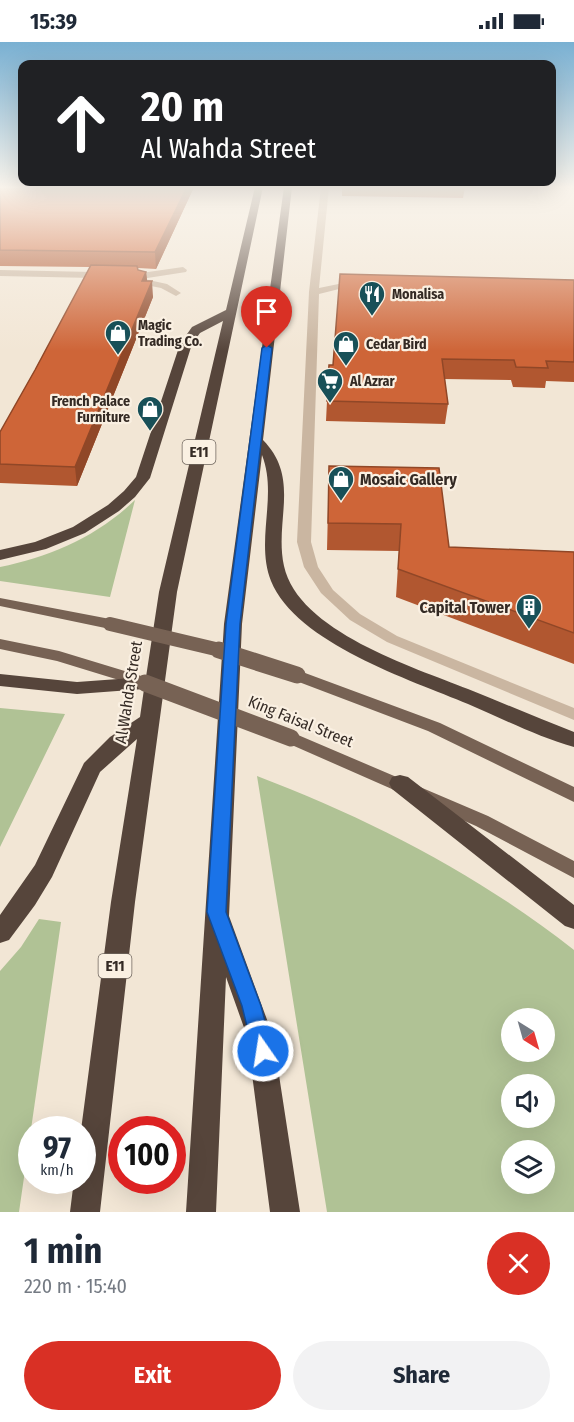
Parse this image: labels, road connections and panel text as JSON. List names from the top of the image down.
{
  "streets": {
    "highway": ["E11", "Al Wahda Street"],
    "main road": ["King Faisal Street"]
  },
  "places": {
    "restaurant": ["Monalisa"],
    "shop": [
      "Magic Trading Co.",
      "Cedar Bird",
      "French Palace Furniture",
      "Mosaic Gallery"
    ],
    "supermarket": ["Al Azrar"],
    "building": ["Capital Tower"]
  },
  "north": "bottom right",
  "page": {
    "status": "15:39",
    "turn": ["20 m", "Al Wahda Street"],
    "speed": "97 km/h",
    "limit": "100",
    "heading": ["1 min", "220 m · 15:40"],
    "buttons": ["Exit", "Share"]
  }
}
